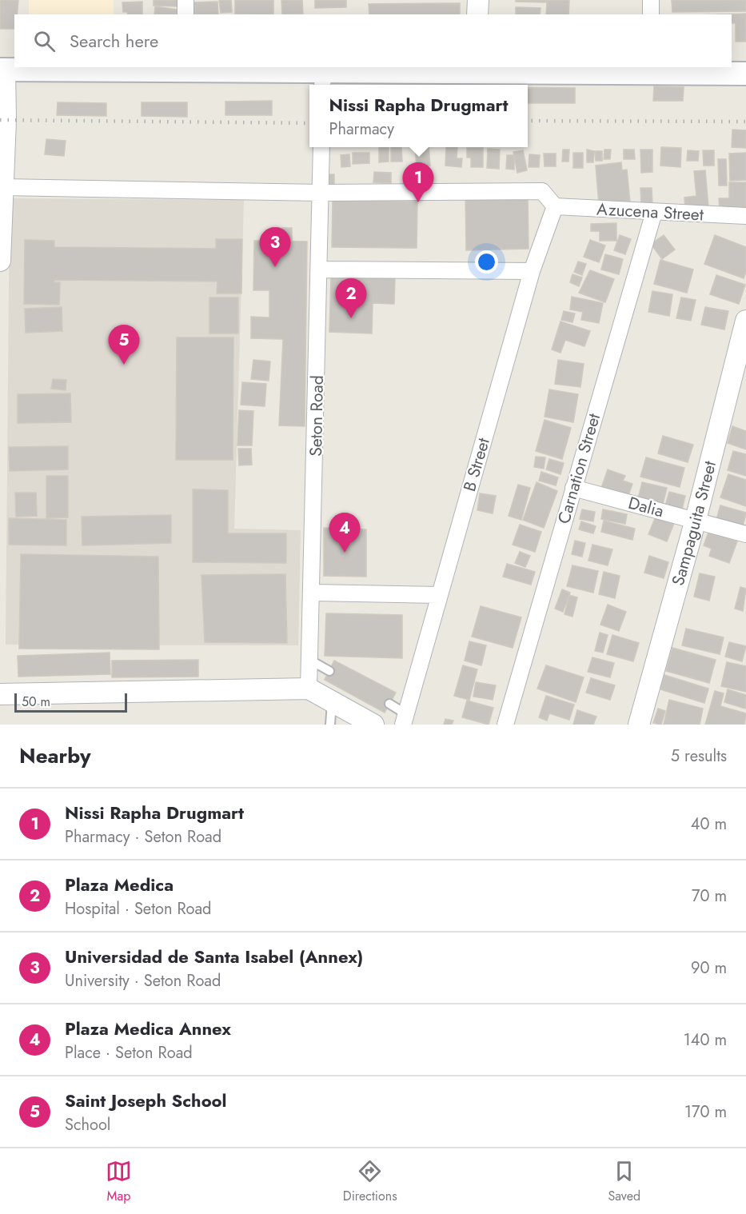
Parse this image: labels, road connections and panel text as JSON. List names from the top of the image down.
{
  "streets": {
    "street": [
      "Azucena Street",
      "Seton Road",
      "B Street",
      "Carnation Street",
      "Dalia",
      "Sampaguita Street"
    ]
  },
  "crossings": [
    ["Azucena Street", "B Street"],
    ["Azucena Street", "Carnation Street"],
    ["Carnation Street", "Dalia"],
    ["Dalia", "Sampaguita Street"]
  ],
  "scale_bar": "50 m",
  "page": {
    "search": "Search here",
    "popup": ["Nissi Rapha Drugmart", "Pharmacy"],
    "pins": [
      "1",
      "3",
      "2",
      "5",
      "4"
    ],
    "scale": "50 m",
    "heading": ["Nearby", "5 results"],
    "list": [
      {
        "mark": "1",
        "name": "Nissi Rapha Drugmart",
        "note": "Pharmacy · Seton Road",
        "value": "40 m"
      },
      {
        "mark": "2",
        "name": "Plaza Medica",
        "note": "Hospital · Seton Road",
        "value": "70 m"
      },
      {
        "mark": "3",
        "name": "Universidad de Santa Isabel (Annex)",
        "note": "University · Seton Road",
        "value": "90 m"
      },
      {
        "mark": "4",
        "name": "Plaza Medica Annex",
        "note": "Place · Seton Road",
        "value": "140 m"
      },
      {
        "mark": "5",
        "name": "Saint Joseph School",
        "note": "School",
        "value": "170 m"
      }
    ],
    "nav": ["Map", "Directions", "Saved"]
  }
}
